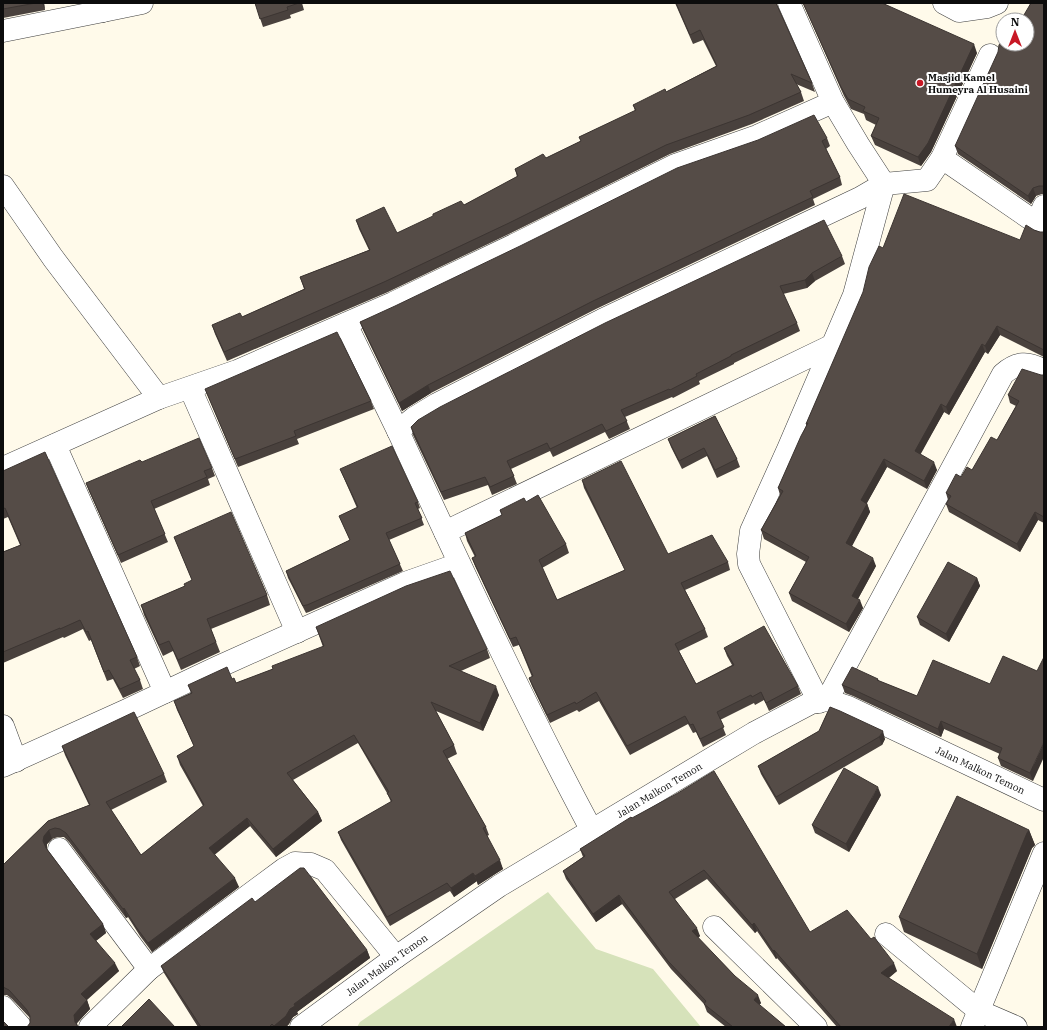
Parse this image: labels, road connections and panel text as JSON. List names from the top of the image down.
{
  "streets": {
    "street": ["Jalan Malkon Temon"]
  },
  "places": ["Masjid Kamel Humeyra Al Husaini"],
  "north": "top"
}
